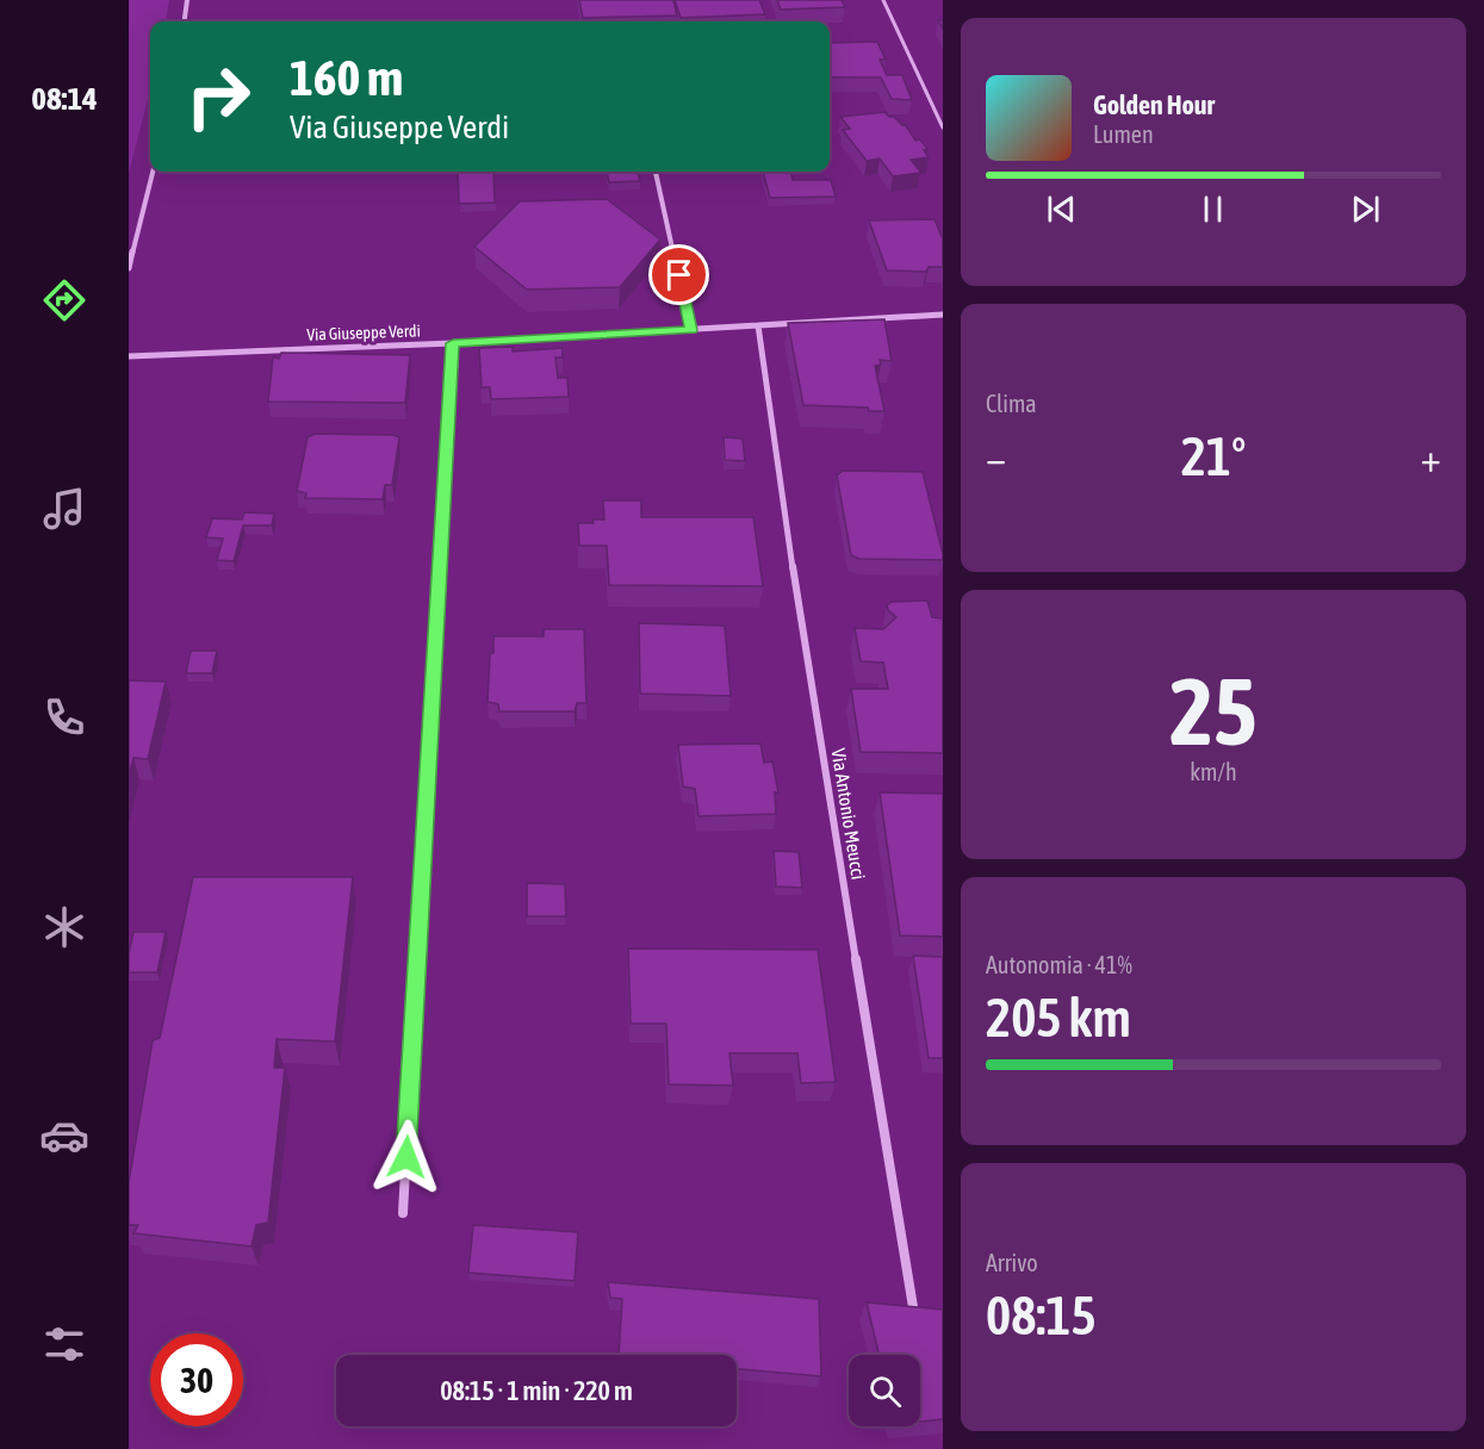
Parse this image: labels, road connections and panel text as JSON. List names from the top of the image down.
{
  "streets": {
    "street": ["Via Giuseppe Verdi", "Via Antonio Meucci"]
  },
  "crossings": [
    ["Via Giuseppe Verdi", "Via Antonio Meucci"]
  ],
  "page": {
    "tabs": "08:14",
    "turn": ["160 m", "Via Giuseppe Verdi"],
    "song": ["Golden Hour", "Lumen"],
    "tile": [
      "Clima",
      ["25", "km/h"],
      ["Autonomia · 41%", "205 km"],
      ["Arrivo", "08:15"]
    ],
    "heat": ["−", "21°", "+"],
    "limit": "30",
    "trip": "08:15 · 1 min · 220 m"
  }
}
